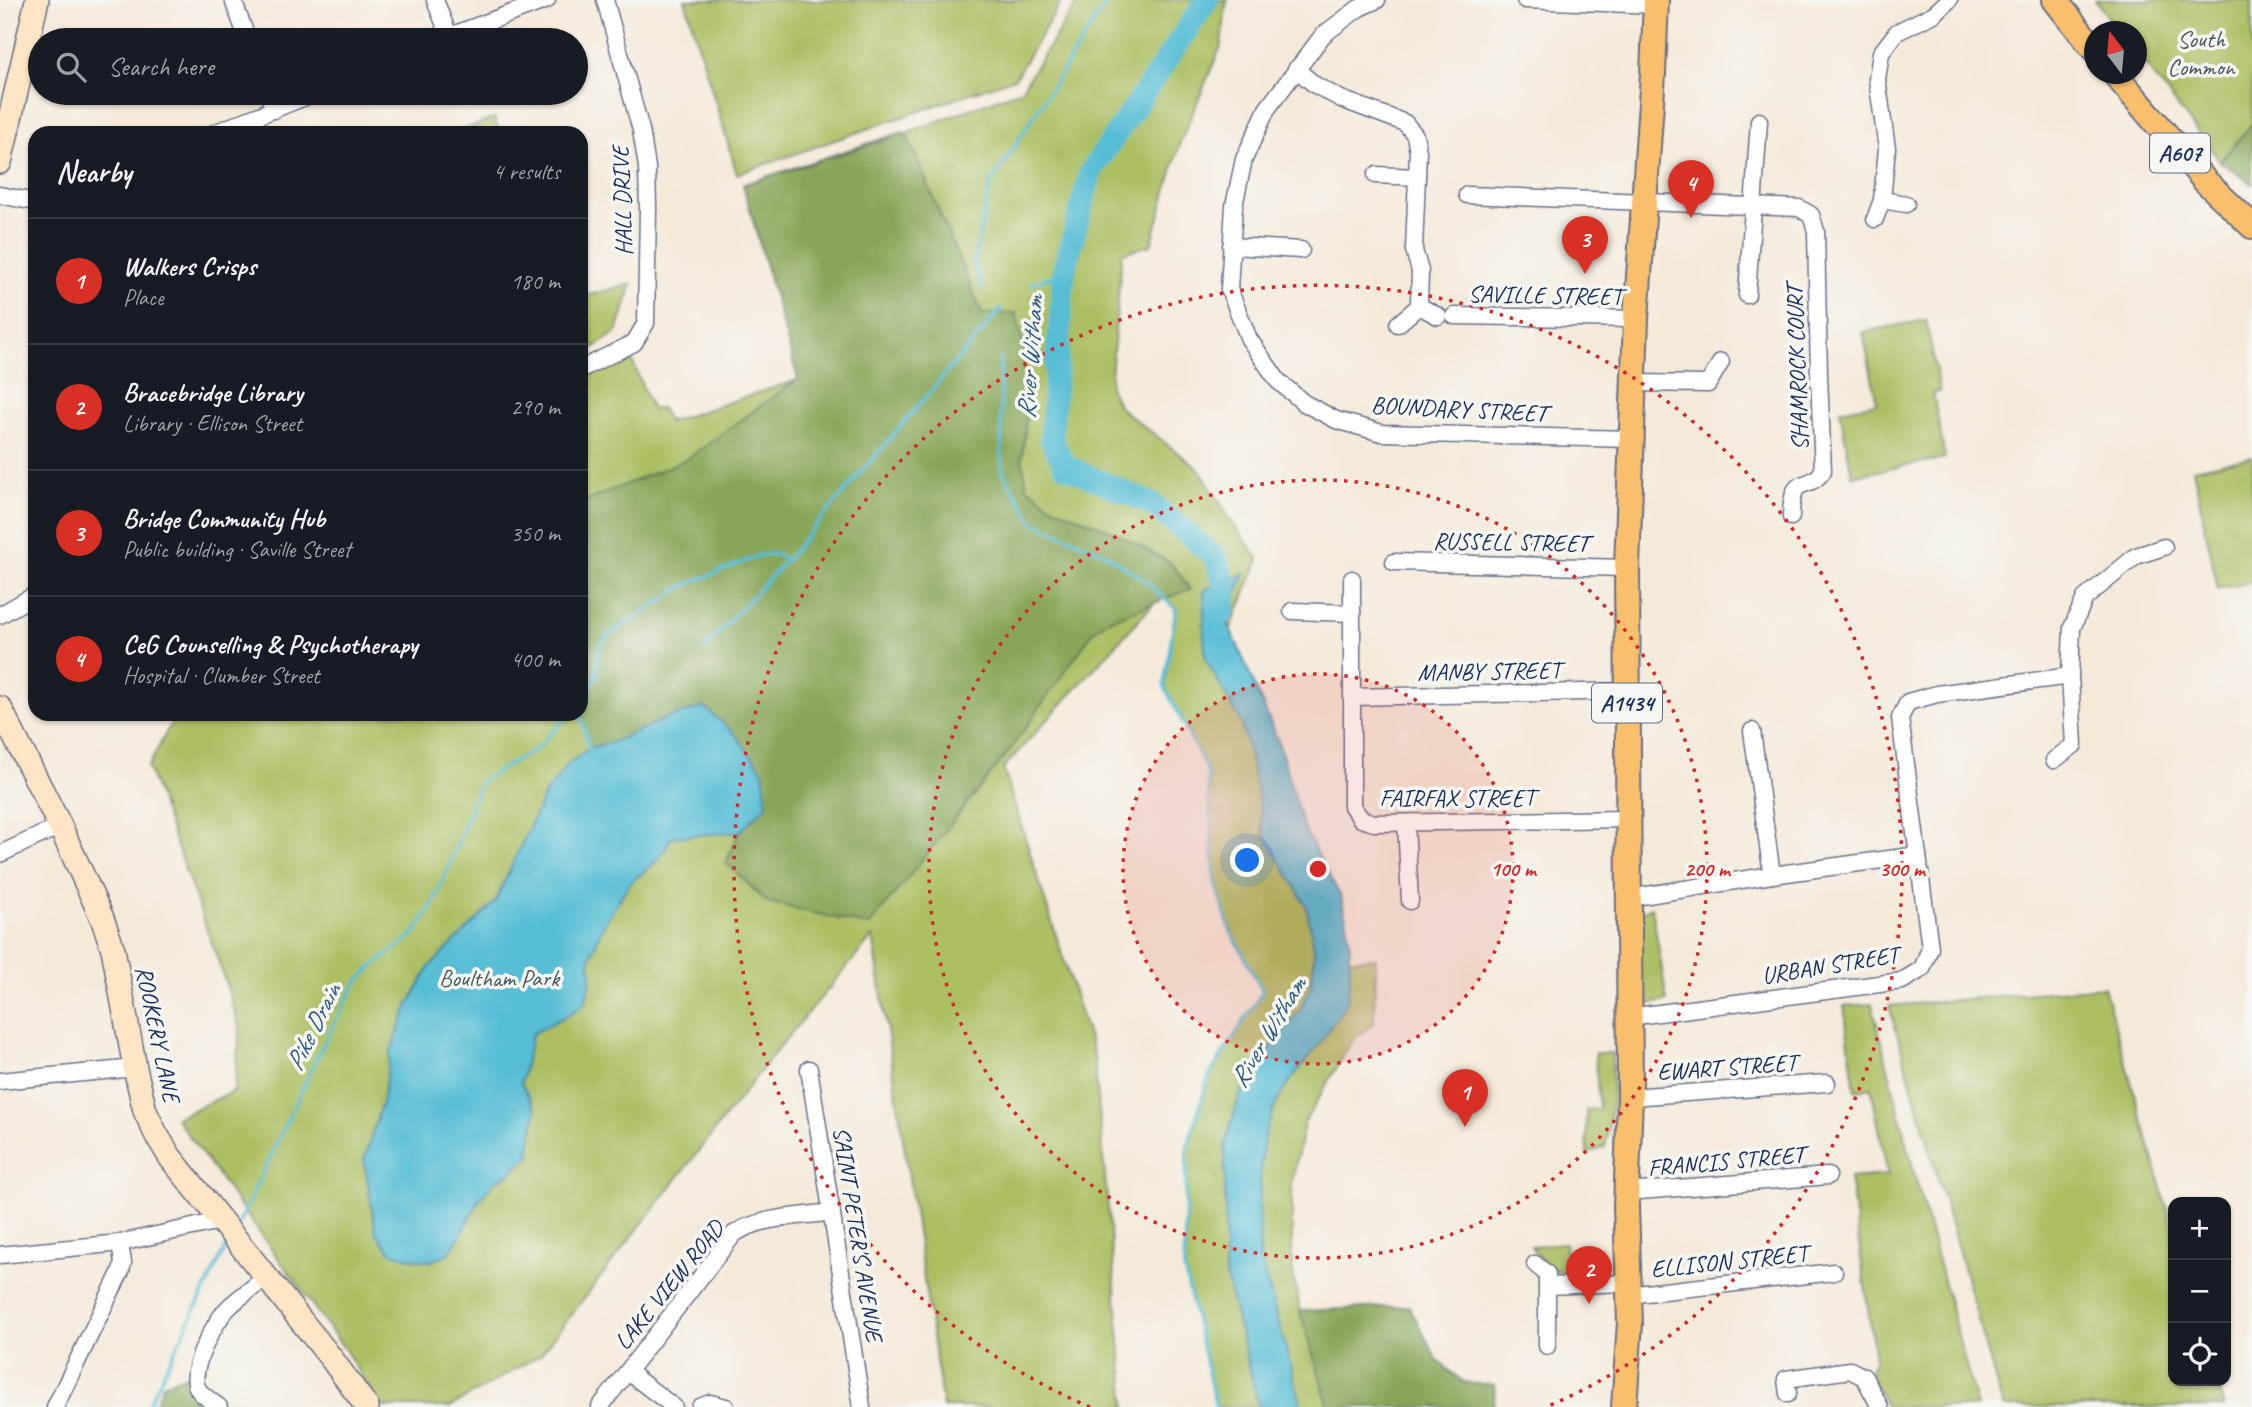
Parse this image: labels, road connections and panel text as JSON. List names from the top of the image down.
{
  "streets": {
    "main road": ["A607", "A1434"],
    "street": [
      "HALL DRIVE",
      "SAVILLE STREET",
      "SHAMROCK COURT",
      "BOUNDARY STREET",
      "RUSSELL STREET",
      "MANBY STREET",
      "FAIRFAX STREET",
      "URBAN STREET",
      "ROOKERY LANE",
      "EWART STREET",
      "FRANCIS STREET",
      "SAINT PETER'S AVENUE",
      "ELLISON STREET",
      "LAKE VIEW ROAD"
    ]
  },
  "crossings": [
    ["SAVILLE STREET", "A1434"],
    ["BOUNDARY STREET", "A1434"],
    ["RUSSELL STREET", "A1434"],
    ["MANBY STREET", "A1434"],
    ["MANBY STREET", "FAIRFAX STREET"],
    ["A1434", "FAIRFAX STREET"],
    ["A1434", "URBAN STREET"],
    ["A1434", "EWART STREET"],
    ["A1434", "FRANCIS STREET"],
    ["A1434", "ELLISON STREET"],
    ["SAINT PETER'S AVENUE", "LAKE VIEW ROAD"]
  ],
  "water": ["River Witham", "Pike Drain"],
  "parks": ["South Common", "Boultham Park"],
  "north": "top",
  "page": {
    "search": "Search here",
    "heading": ["Nearby", "4 results"],
    "pins": [
      "4",
      "3",
      "1",
      "2"
    ],
    "list": [
      {
        "mark": "1",
        "name": "Walkers Crisps",
        "note": "Place",
        "value": "180 m"
      },
      {
        "mark": "2",
        "name": "Bracebridge Library",
        "note": "Library · Ellison Street",
        "value": "290 m"
      },
      {
        "mark": "3",
        "name": "Bridge Community Hub",
        "note": "Public building · Saville Street",
        "value": "350 m"
      },
      {
        "mark": "4",
        "name": "CeG Counselling & Psychotherapy",
        "note": "Hospital · Clumber Street",
        "value": "400 m"
      }
    ],
    "map_buttons": ["+", "−"]
  },
  "rings": ["100 m", "200 m", "300 m"]
}
